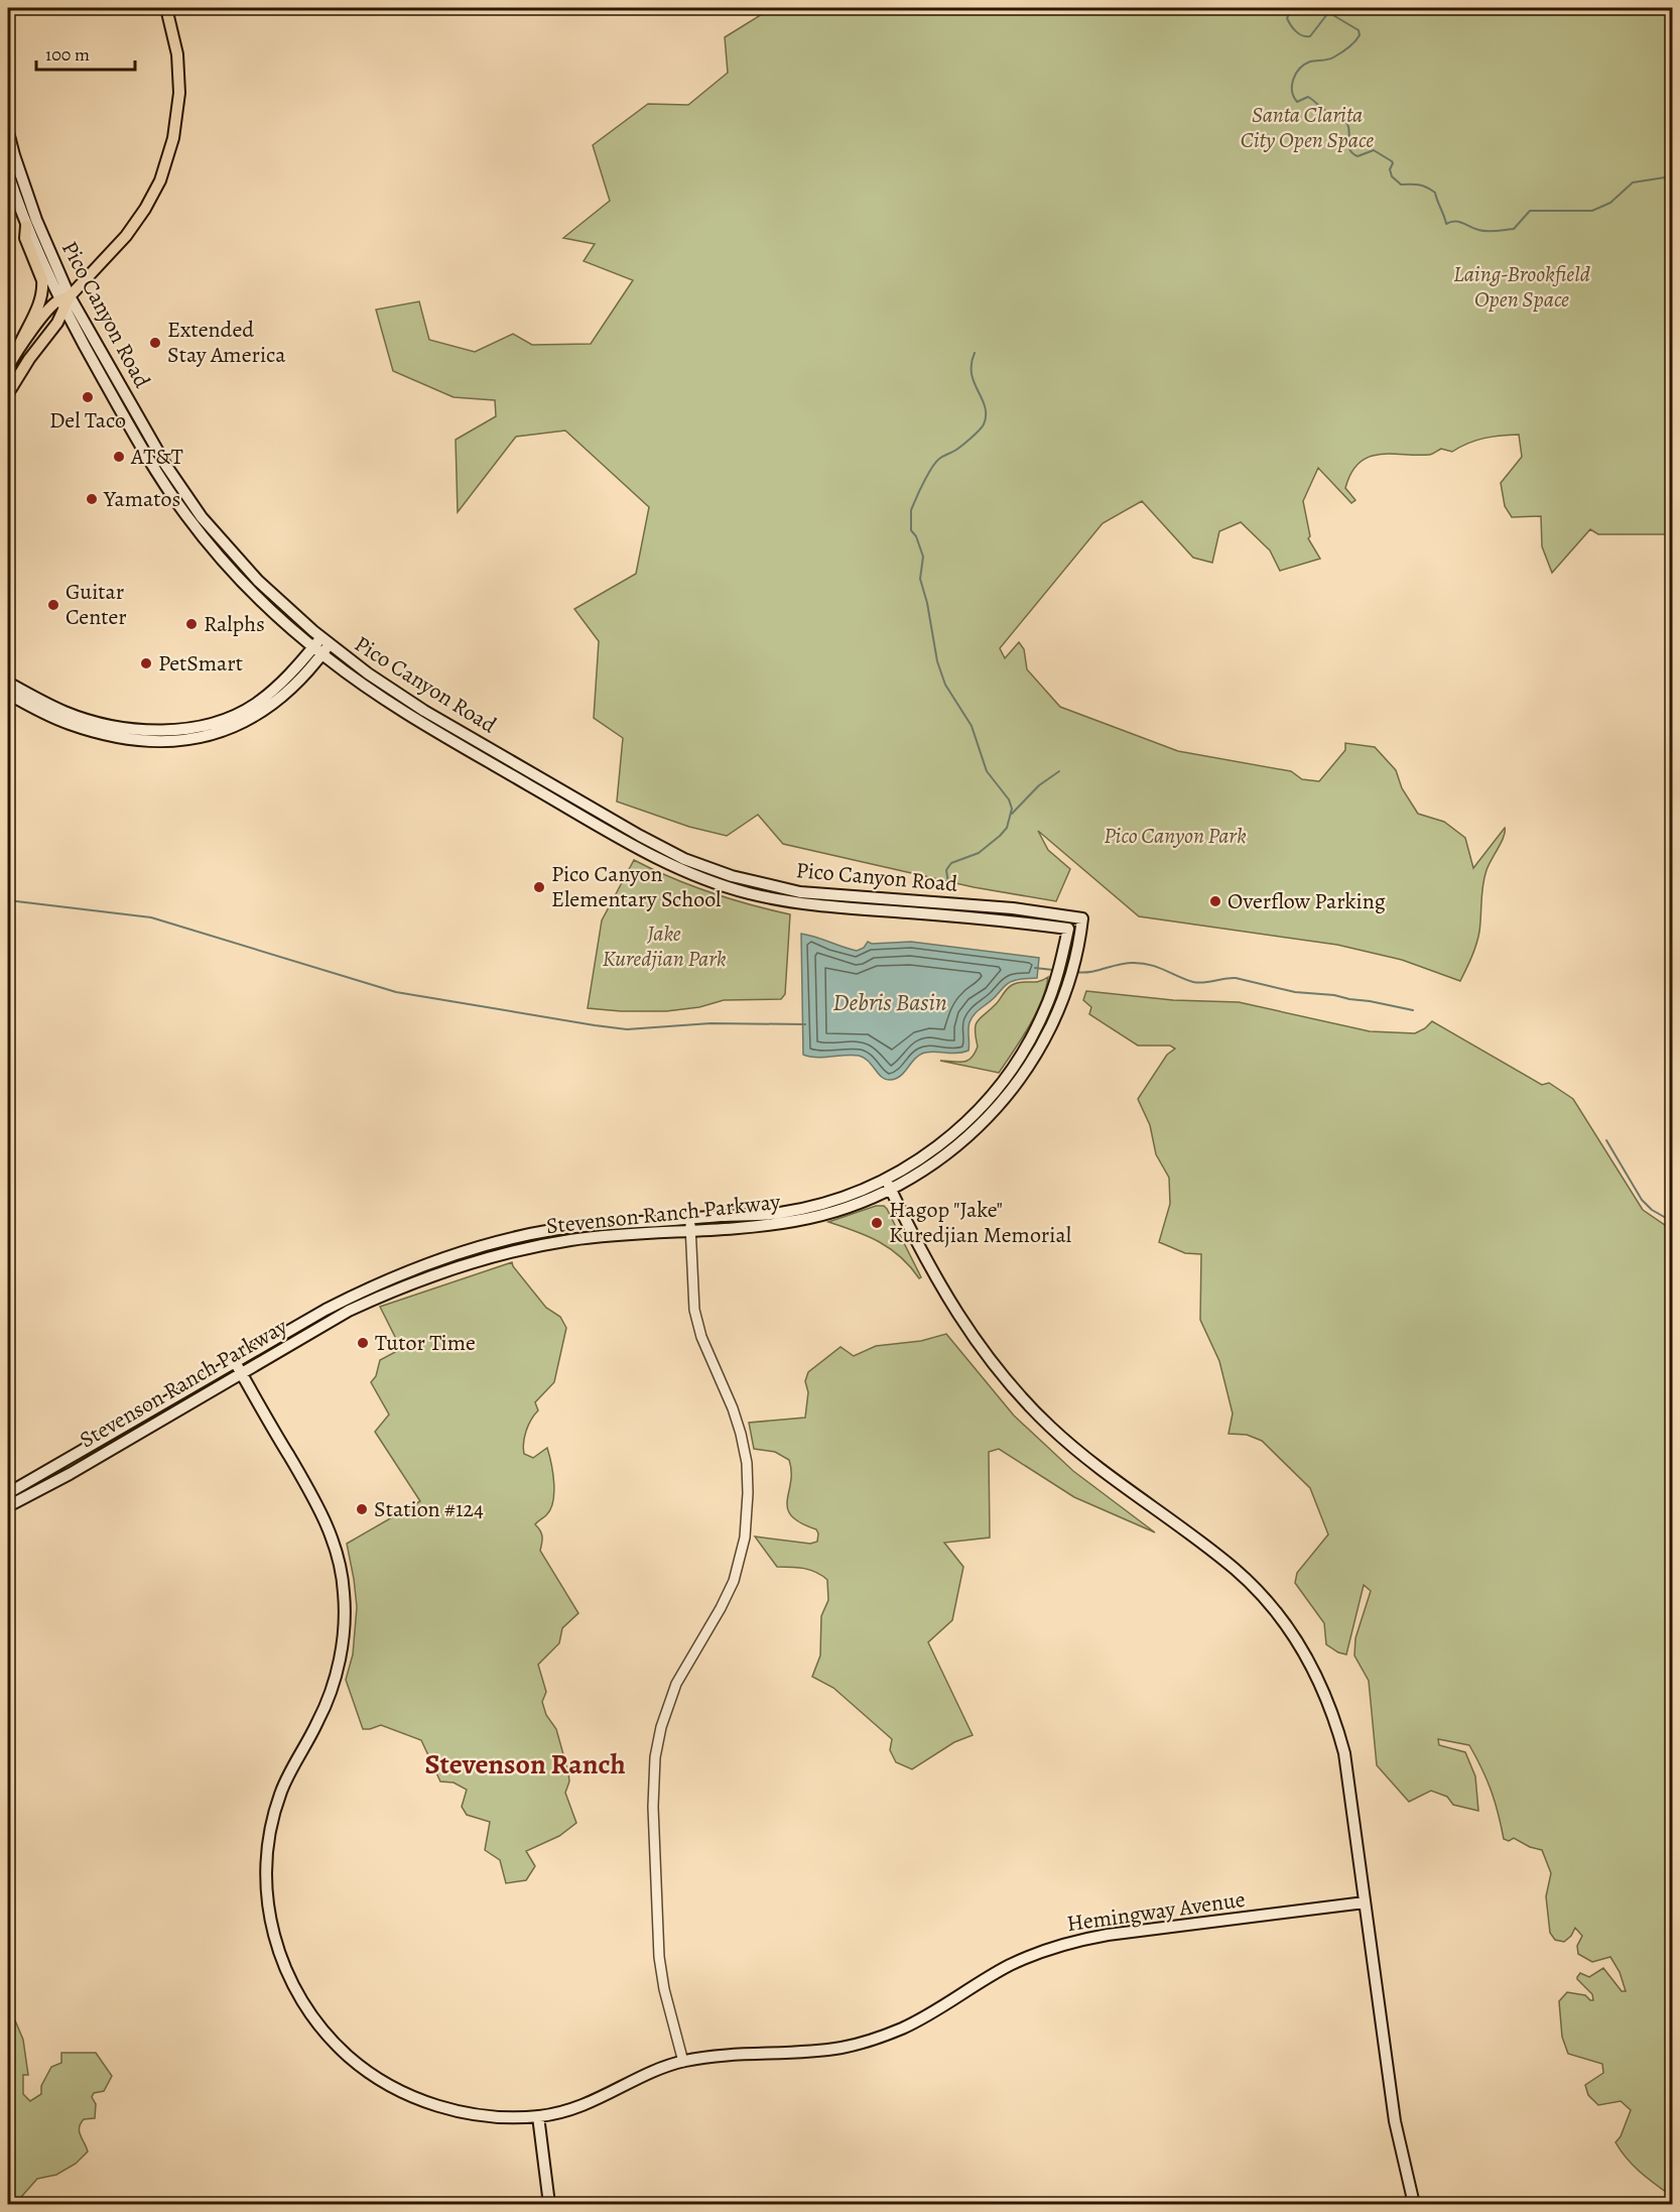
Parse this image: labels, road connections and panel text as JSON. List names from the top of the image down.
{
  "streets": {
    "main road": ["Pico Canyon Road", "Stevenson Ranch Parkway", "Hemingway Avenue"]
  },
  "crossings": [
    ["Pico Canyon Road", "Stevenson Ranch Parkway"],
    ["Stevenson Ranch Parkway", "Hemingway Avenue"]
  ],
  "districts": ["Stevenson Ranch"],
  "water": ["Debris Basin"],
  "parks": [
    "Santa Clarita City Open Space",
    "Laing-Brookfield Open Space",
    "Pico Canyon Park",
    "Jake Kuredjian Park"
  ],
  "places": [
    "Extended Stay America",
    "Del Taco",
    "AT&T",
    "Yamatos",
    "Guitar Center",
    "Ralphs",
    "PetSmart",
    "Pico Canyon Elementary School",
    "Overflow Parking",
    "Hagop \"Jake\" Kuredjian Memorial",
    "Tutor Time",
    "Station #124"
  ],
  "scale_bar": "100 m"
}
